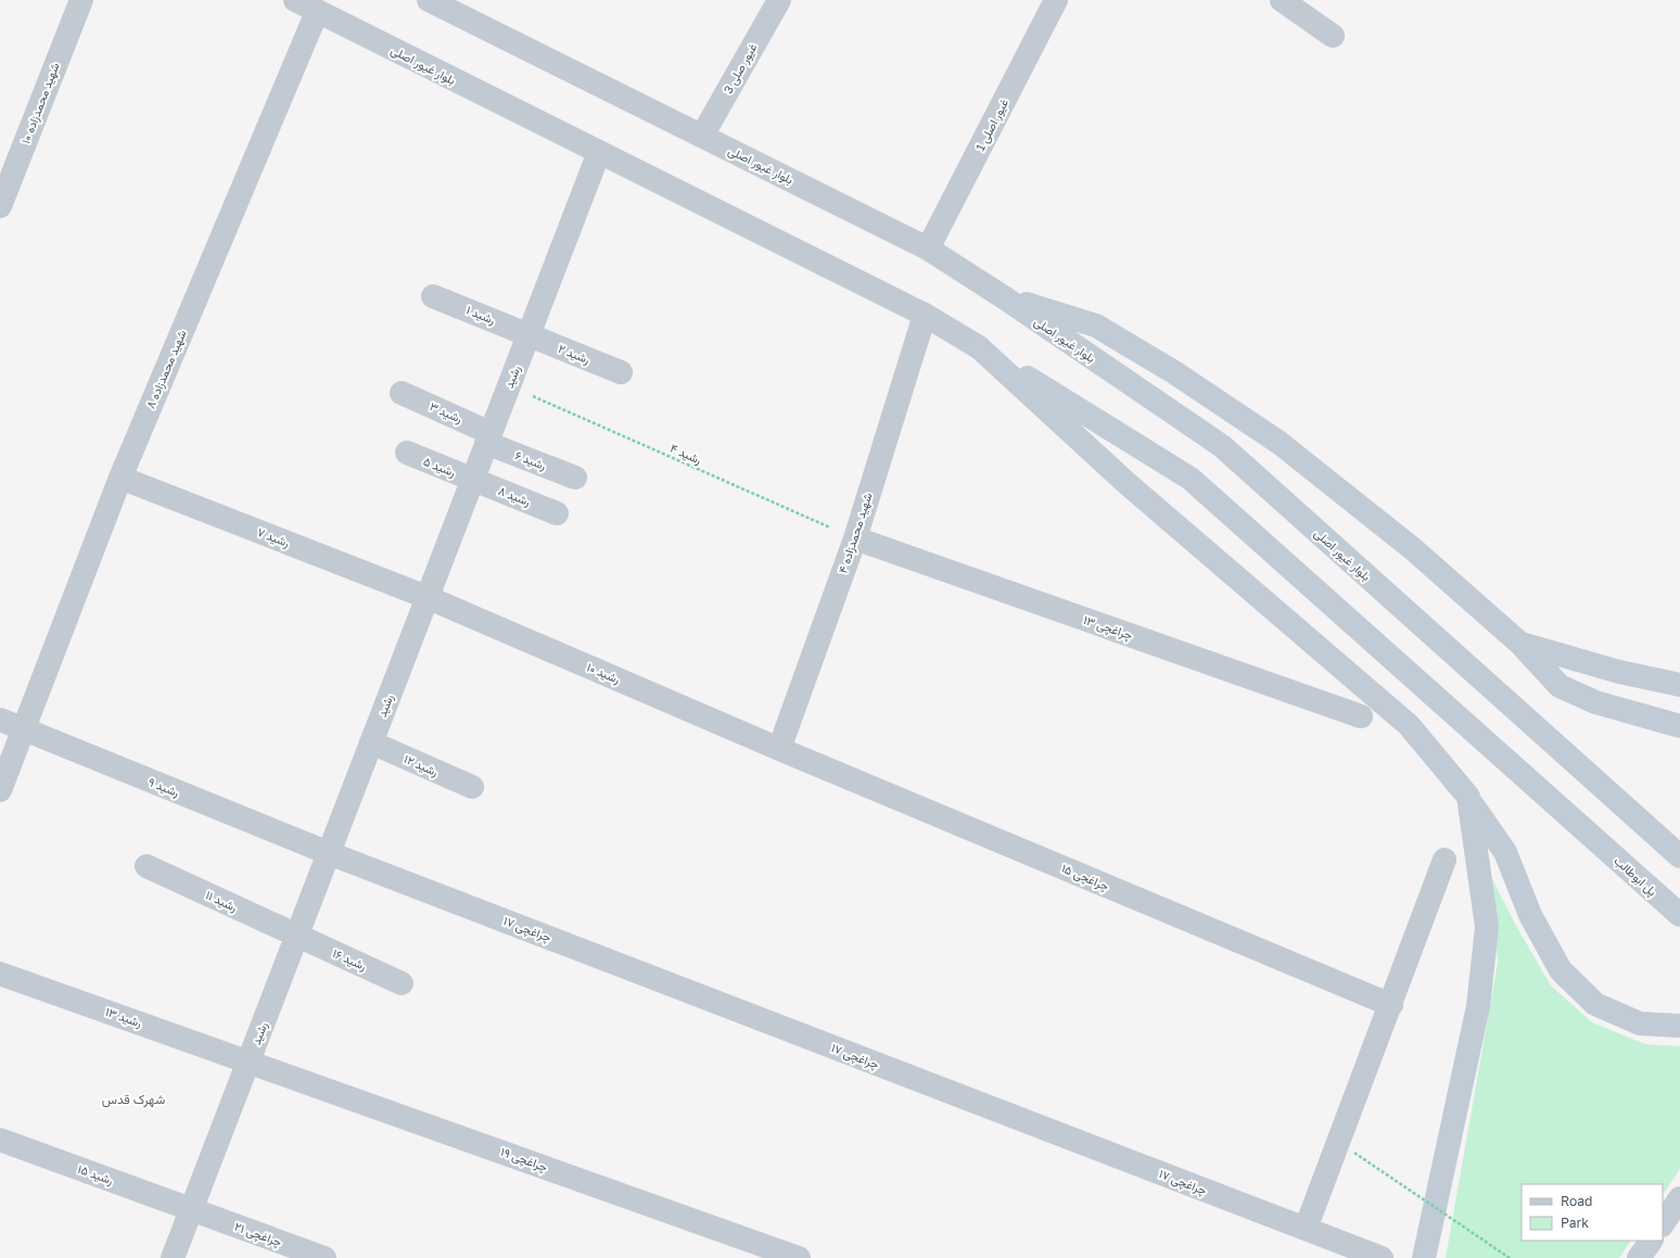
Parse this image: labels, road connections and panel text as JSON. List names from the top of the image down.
{
  "streets": {
    "main road": ["بلوار غیور اصلی", "پل ابوطالب"],
    "street": [
      "غیور صلی 3",
      "شهید محمدزاده ۱۰",
      "غیور اصلی 1",
      "رشید ۱",
      "رشید ۲",
      "شهید محمدزاده ۸",
      "رشید",
      "رشید ۳",
      "رشید ۶",
      "رشید ۵",
      "رشید ۸",
      "شهید محمدزاده ۴",
      "رشید ۷",
      "چراغچی ۱۳",
      "رشید ۱۰",
      "رشید ۱۲",
      "رشید ۹",
      "چراغچی ۱۵",
      "رشید ۱۱",
      "چراغچی ۱۷",
      "رشید ۱۶",
      "رشید ۱۳",
      "چراغچی ۱۹",
      "رشید ۱۵",
      "چراغچی ۲۱"
    ],
    "path": ["رشید ۴"]
  },
  "crossings": [
    ["بلوار غیور اصلی", "غیور صلی 3"],
    ["بلوار غیور اصلی", "غیور اصلی 1"],
    ["بلوار غیور اصلی", "شهید محمدزاده ۸"],
    ["بلوار غیور اصلی", "رشید"],
    ["بلوار غیور اصلی", "شهید محمدزاده ۴"],
    ["بلوار غیور اصلی", "پل ابوطالب"],
    ["رشید ۱", "رشید ۲"],
    ["رشید ۱", "رشید"],
    ["رشید ۲", "رشید"],
    ["شهید محمدزاده ۸", "رشید ۷"],
    ["شهید محمدزاده ۸", "رشید ۹"],
    ["رشید", "رشید ۳"],
    ["رشید", "رشید ۴"],
    ["رشید", "رشید ۶"],
    ["رشید", "رشید ۵"],
    ["رشید", "رشید ۸"],
    ["رشید", "رشید ۷"],
    ["رشید", "رشید ۱۰"],
    ["رشید", "رشید ۱۲"],
    ["رشید", "رشید ۹"],
    ["رشید", "رشید ۱۱"],
    ["رشید", "چراغچی ۱۷"],
    ["رشید", "رشید ۱۶"],
    ["رشید", "رشید ۱۳"],
    ["رشید", "چراغچی ۱۹"],
    ["رشید", "رشید ۱۵"],
    ["رشید", "چراغچی ۲۱"],
    ["رشید ۳", "رشید ۶"],
    ["رشید ۴", "شهید محمدزاده ۴"],
    ["رشید ۴", "چراغچی ۱۳"],
    ["رشید ۵", "رشید ۸"],
    ["شهید محمدزاده ۴", "چراغچی ۱۳"],
    ["شهید محمدزاده ۴", "رشید ۱۰"],
    ["شهید محمدزاده ۴", "چراغچی ۱۵"],
    ["رشید ۷", "رشید ۱۰"],
    ["رشید ۱۰", "چراغچی ۱۵"],
    ["رشید ۹", "چراغچی ۱۷"],
    ["رشید ۱۱", "رشید ۱۶"],
    ["رشید ۱۳", "چراغچی ۱۹"],
    ["رشید ۱۵", "چراغچی ۲۱"]
  ],
  "districts": ["شهرک قدس"],
  "legend": ["Road", "Park"]
}
